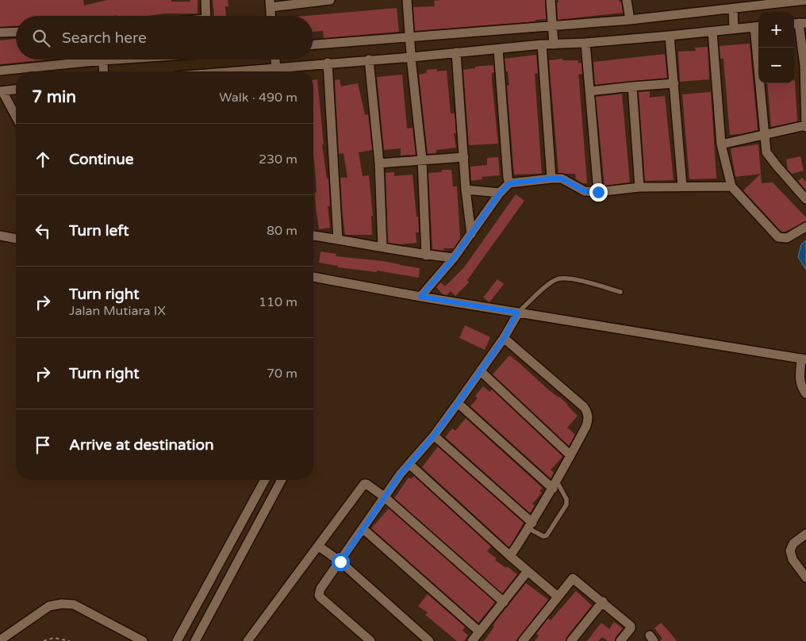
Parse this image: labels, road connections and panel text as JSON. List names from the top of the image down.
{
  "page": {
    "map_buttons": ["+", "−"],
    "search": "Search here",
    "heading": ["7 min", "Walk · 490 m"],
    "list": [
      ["Continue", "230 m"],
      ["Turn left", "80 m"],
      ["Turn right", "Jalan Mutiara IX", "110 m"],
      ["Turn right", "70 m"],
      "Arrive at destination"
    ]
  }
}
